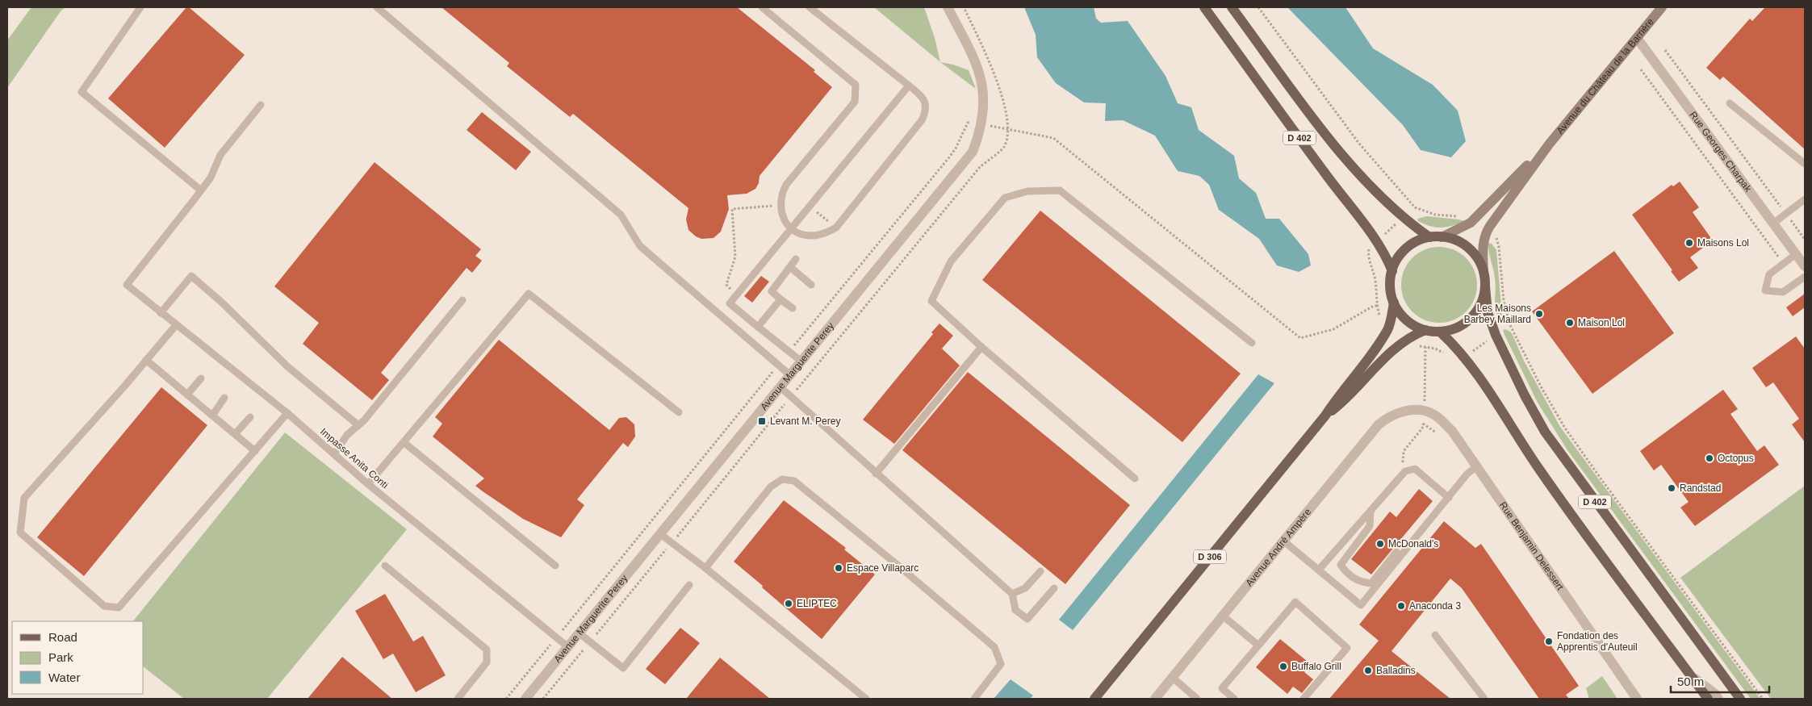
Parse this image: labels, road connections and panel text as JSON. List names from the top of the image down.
{
  "streets": {
    "main road": ["Avenue du Château de la Barrière", "D 402", "D 306"],
    "street": [
      "Rue Georges Charpak",
      "Avenue Marguerite Perey",
      "Rue Benjamin Delessert",
      "Avenue André Ampère"
    ],
    "lane": ["Impasse Anita Conti"]
  },
  "crossings": [
    ["Avenue du Château de la Barrière", "D 402"],
    ["Avenue du Château de la Barrière", "Rue Georges Charpak"],
    ["Avenue du Château de la Barrière", "D 306"],
    ["D 402", "D 306"],
    ["Avenue Marguerite Perey", "Impasse Anita Conti"],
    ["Rue Benjamin Delessert", "Avenue André Ampère"]
  ],
  "places": {
    "other": [
      "Maisons Lol",
      "Les Maisons Barbey Maillard",
      "Maison Lol",
      "Octopus",
      "Randstad",
      "McDonald's",
      "Espace Villaparc",
      "ELIPTEC",
      "Anaconda 3",
      "Fondation des Apprentis d'Auteuil",
      "Buffalo Grill",
      "Balladins"
    ],
    "transit": ["Levant M. Perey"]
  },
  "legend": ["Road", "Park", "Water"],
  "scale_bar": "50 m"
}
